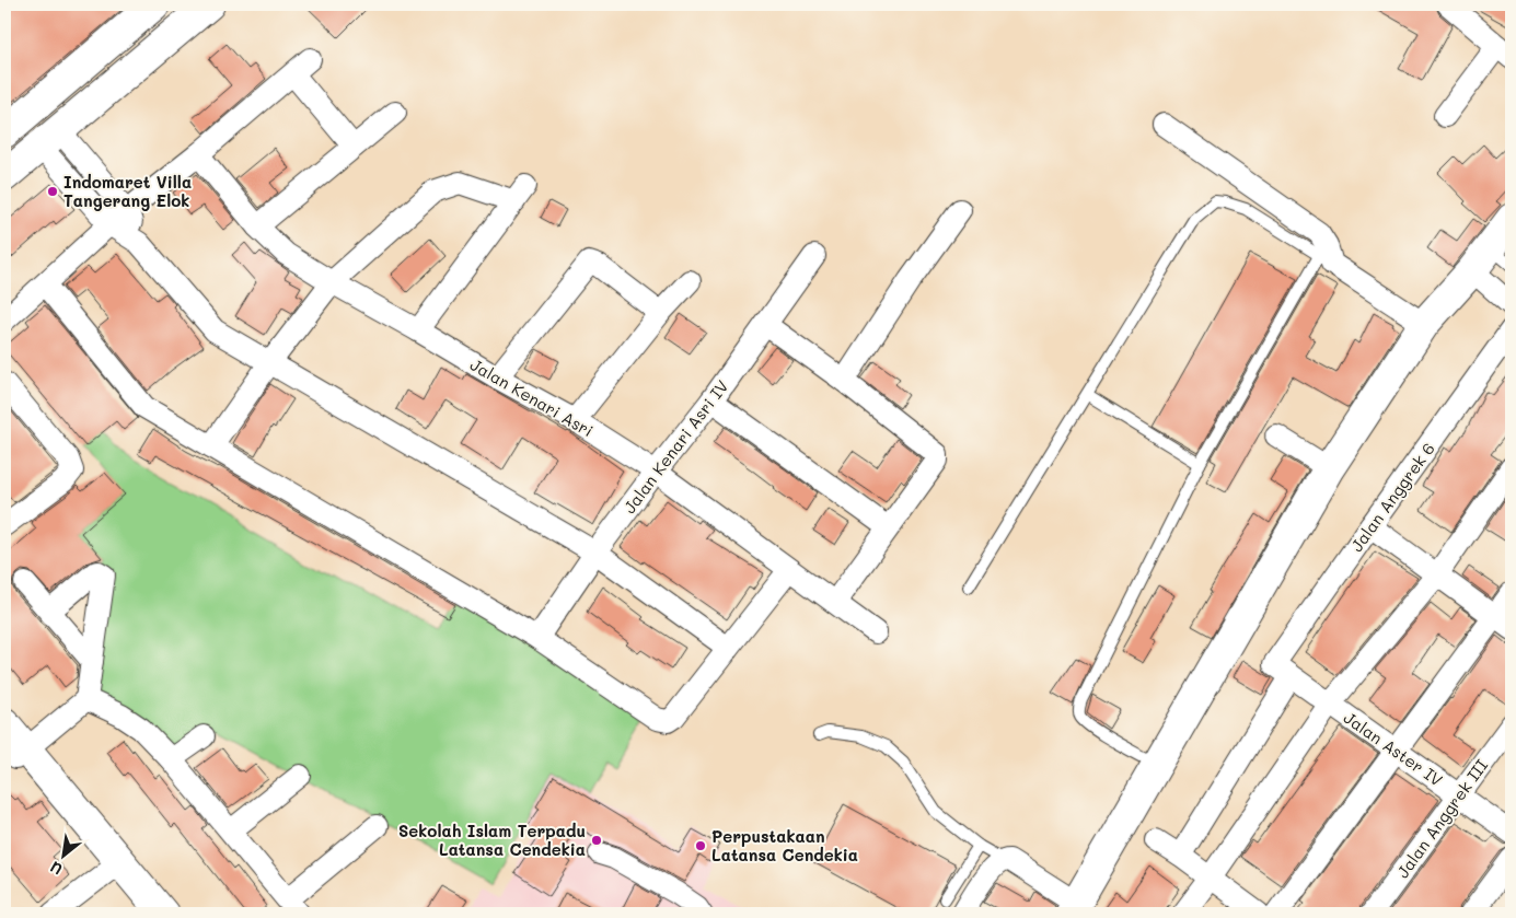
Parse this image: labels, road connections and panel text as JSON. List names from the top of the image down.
{
  "streets": {
    "street": [
      "Jalan Kenari Asri",
      "Jalan Kenari Asri IV",
      "Jalan Anggrek 6",
      "Jalan Aster IV",
      "Jalan Anggrek III"
    ]
  },
  "crossings": [
    ["Jalan Kenari Asri", "Jalan Kenari Asri IV"],
    ["Jalan Anggrek 6", "Jalan Aster IV"],
    ["Jalan Aster IV", "Jalan Anggrek III"]
  ],
  "places": ["Indomaret Villa Tangerang Elok", "Sekolah Islam Terpadu Latansa Cendekia", "Perpustakaan Latansa Cendekia"],
  "north": "bottom left"
}
